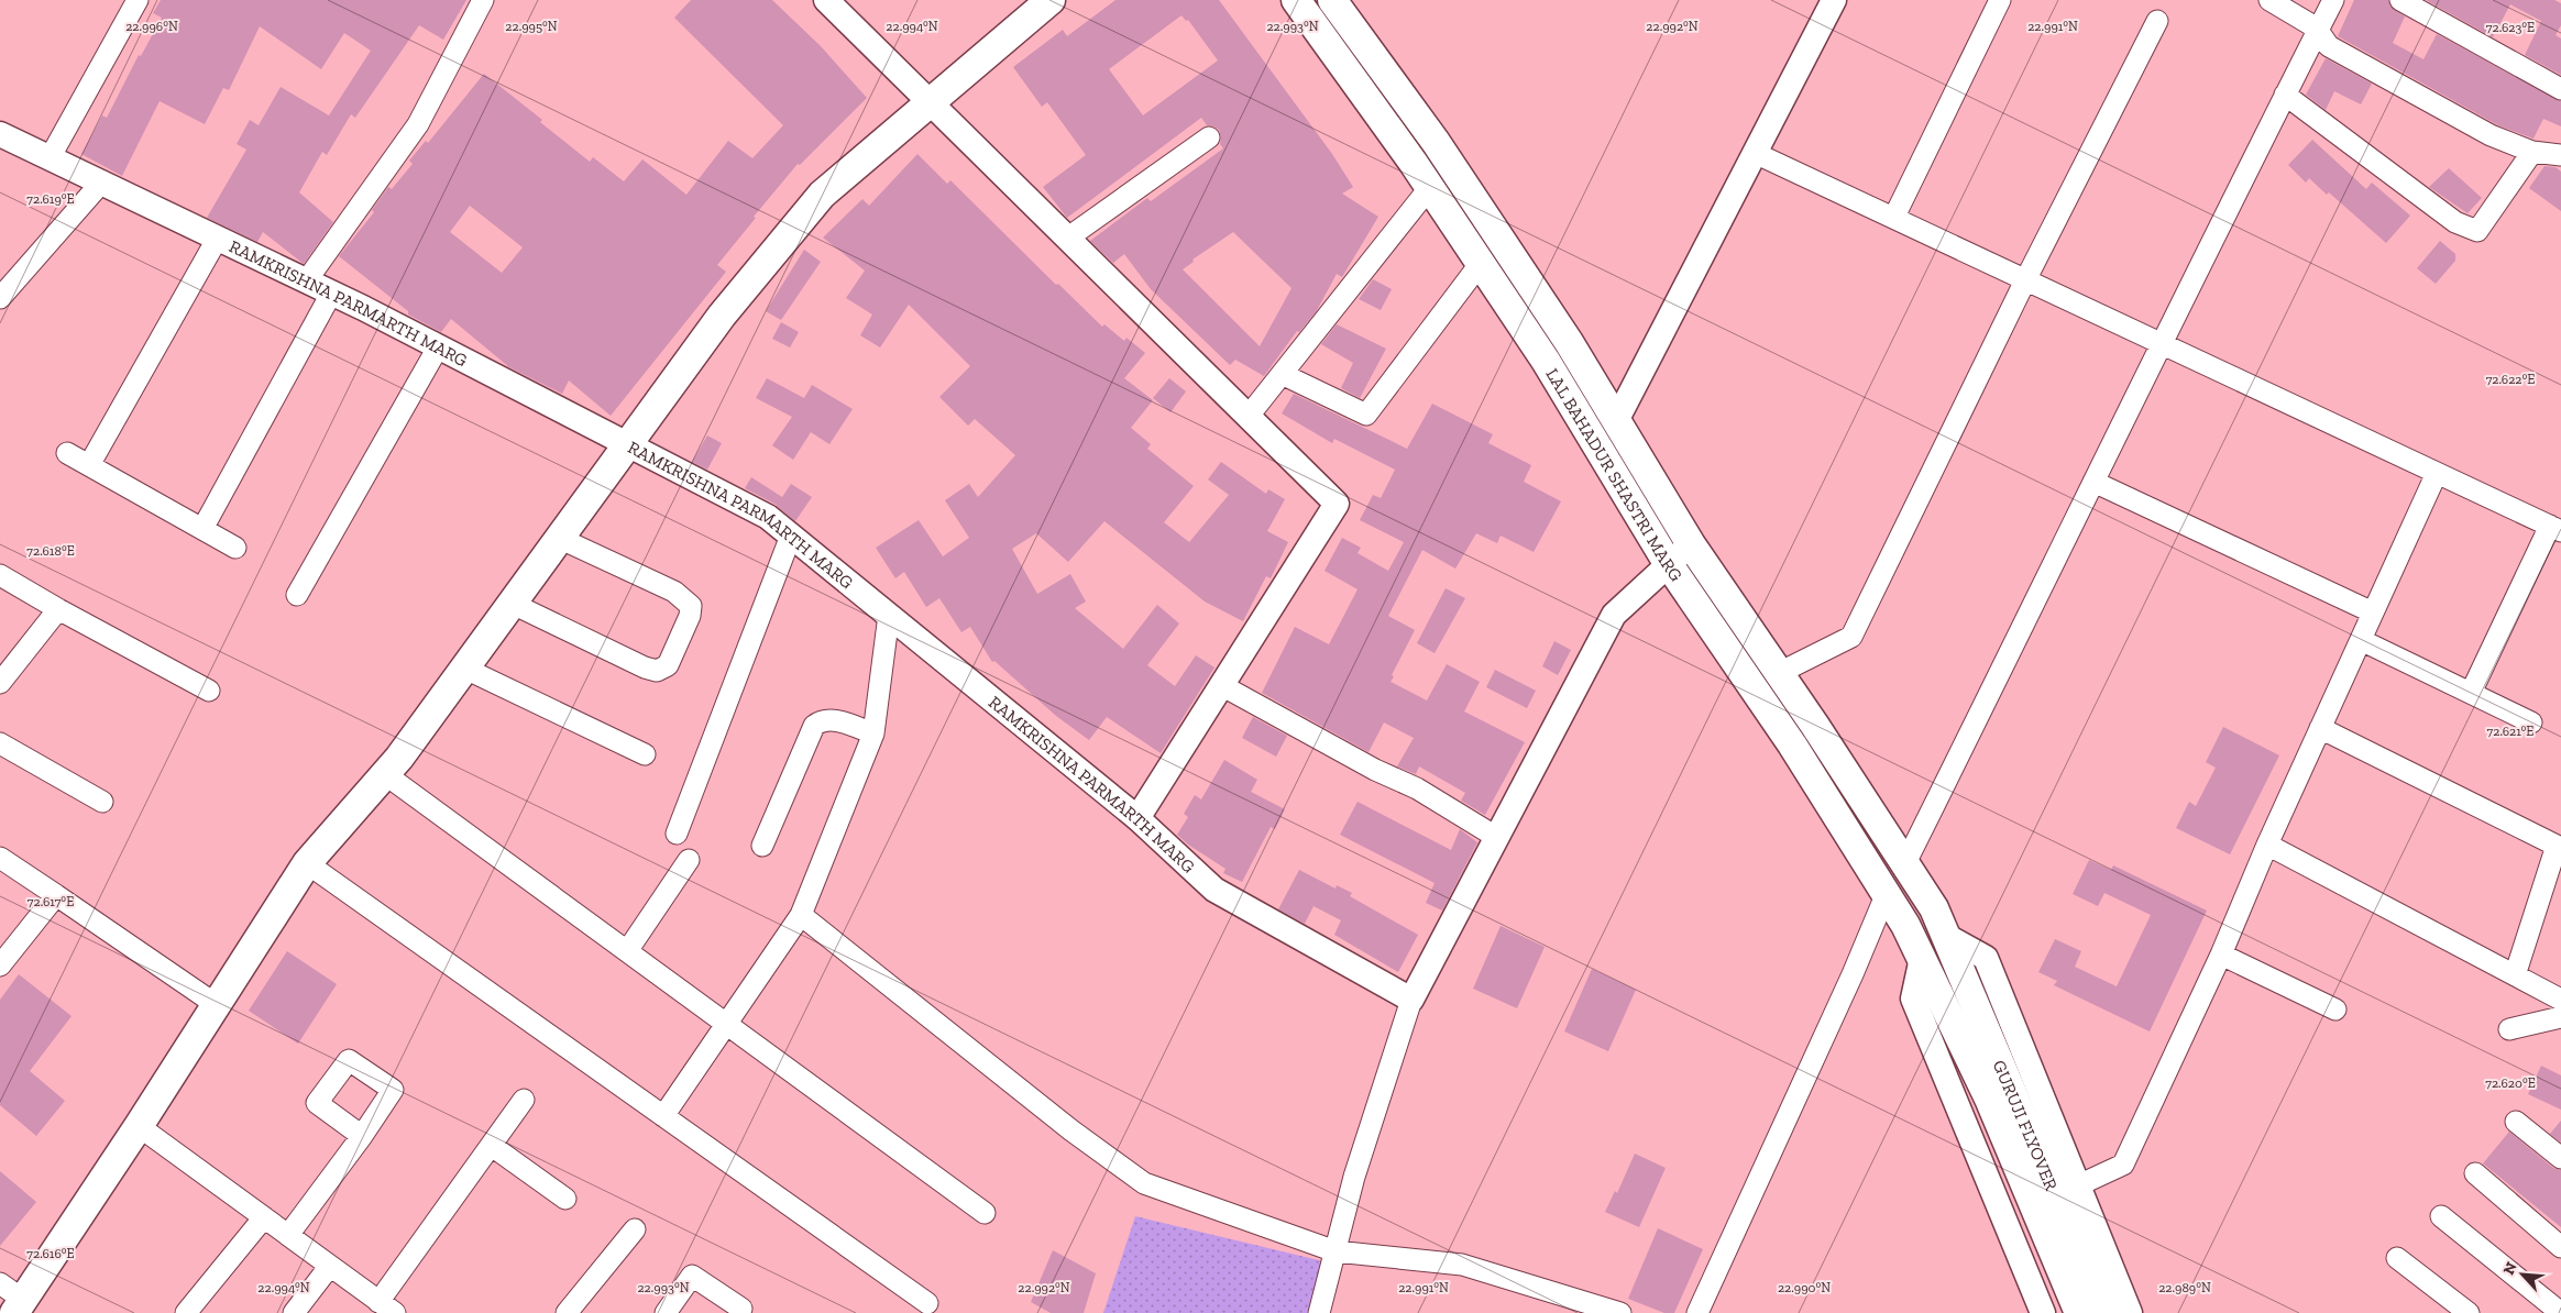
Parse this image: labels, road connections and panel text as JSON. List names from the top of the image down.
{
  "streets": {
    "main road": ["LAL BAHADUR SHASTRI MARG", "GURUJI FLYOVER"],
    "street": ["RAMKRISHNA PARMARTH MARG"]
  },
  "crossings": [
    ["LAL BAHADUR SHASTRI MARG", "GURUJI FLYOVER"]
  ],
  "north": "top left",
  "coordinates": [
    "22.996°N",
    "22.995°N",
    "22.994°N",
    "22.993°N",
    "22.992°N",
    "22.991°N",
    "72.623°E",
    "72.619°E",
    "72.622°E",
    "72.618°E",
    "72.621°E",
    "72.617°E",
    "72.620°E",
    "72.616°E",
    "22.990°N",
    "22.989°N"
  ]
}
